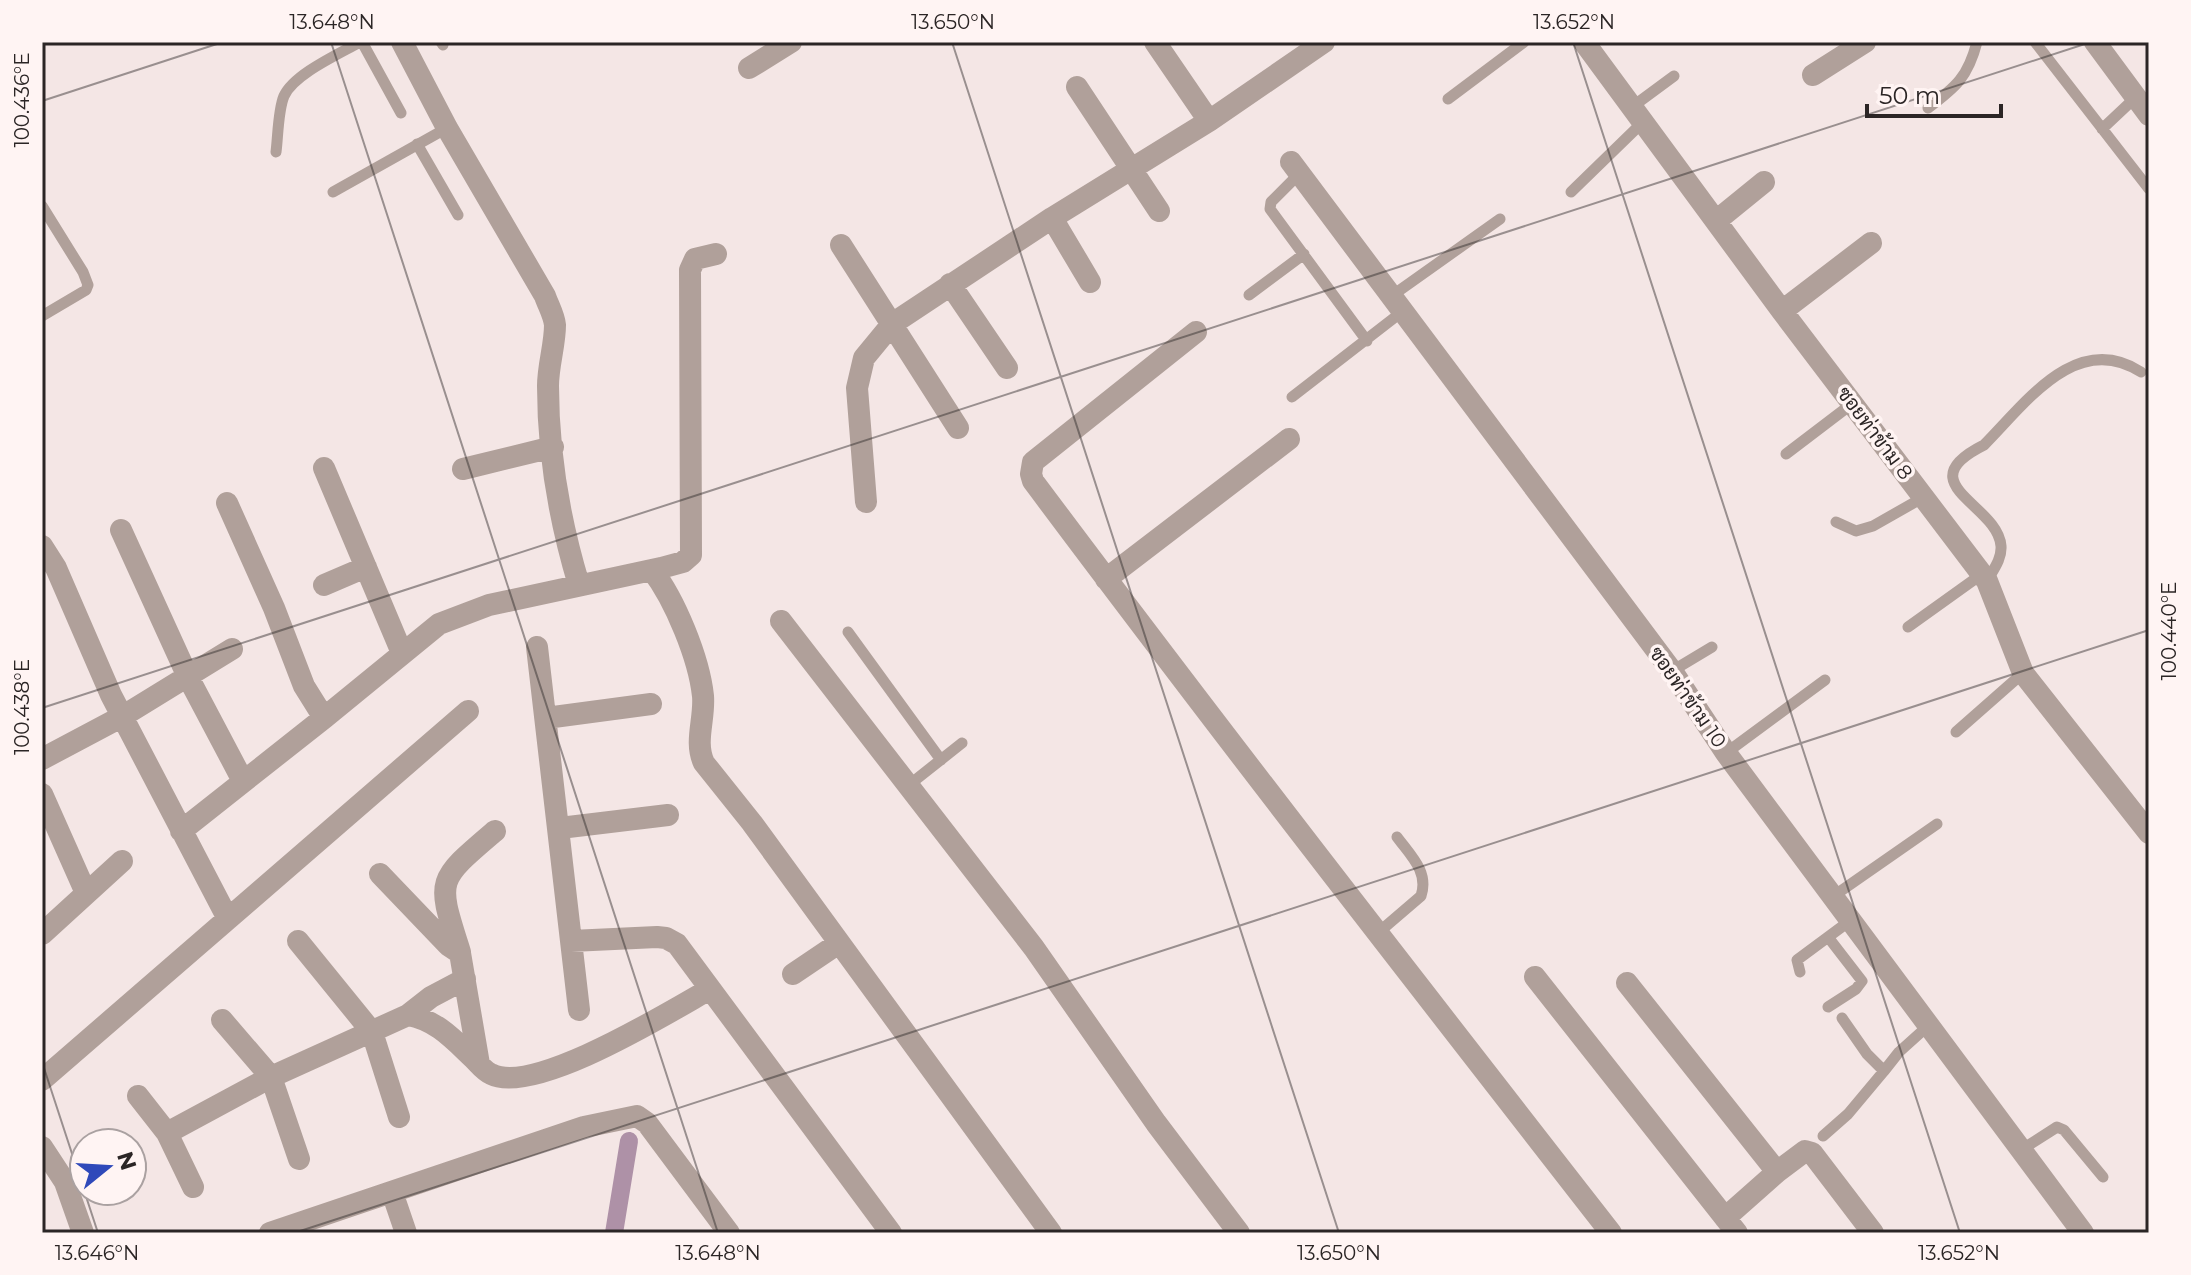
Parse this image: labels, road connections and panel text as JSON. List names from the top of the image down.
{
  "streets": {
    "street": ["ซอยท่าข้าม 8", "ซอยท่าข้าม 10"]
  },
  "scale_bar": "50 m",
  "north": "right",
  "coordinates": [
    "13.648°N",
    "13.650°N",
    "13.652°N",
    "100.436°E",
    "100.440°E",
    "100.438°E",
    "13.646°N"
  ]
}
